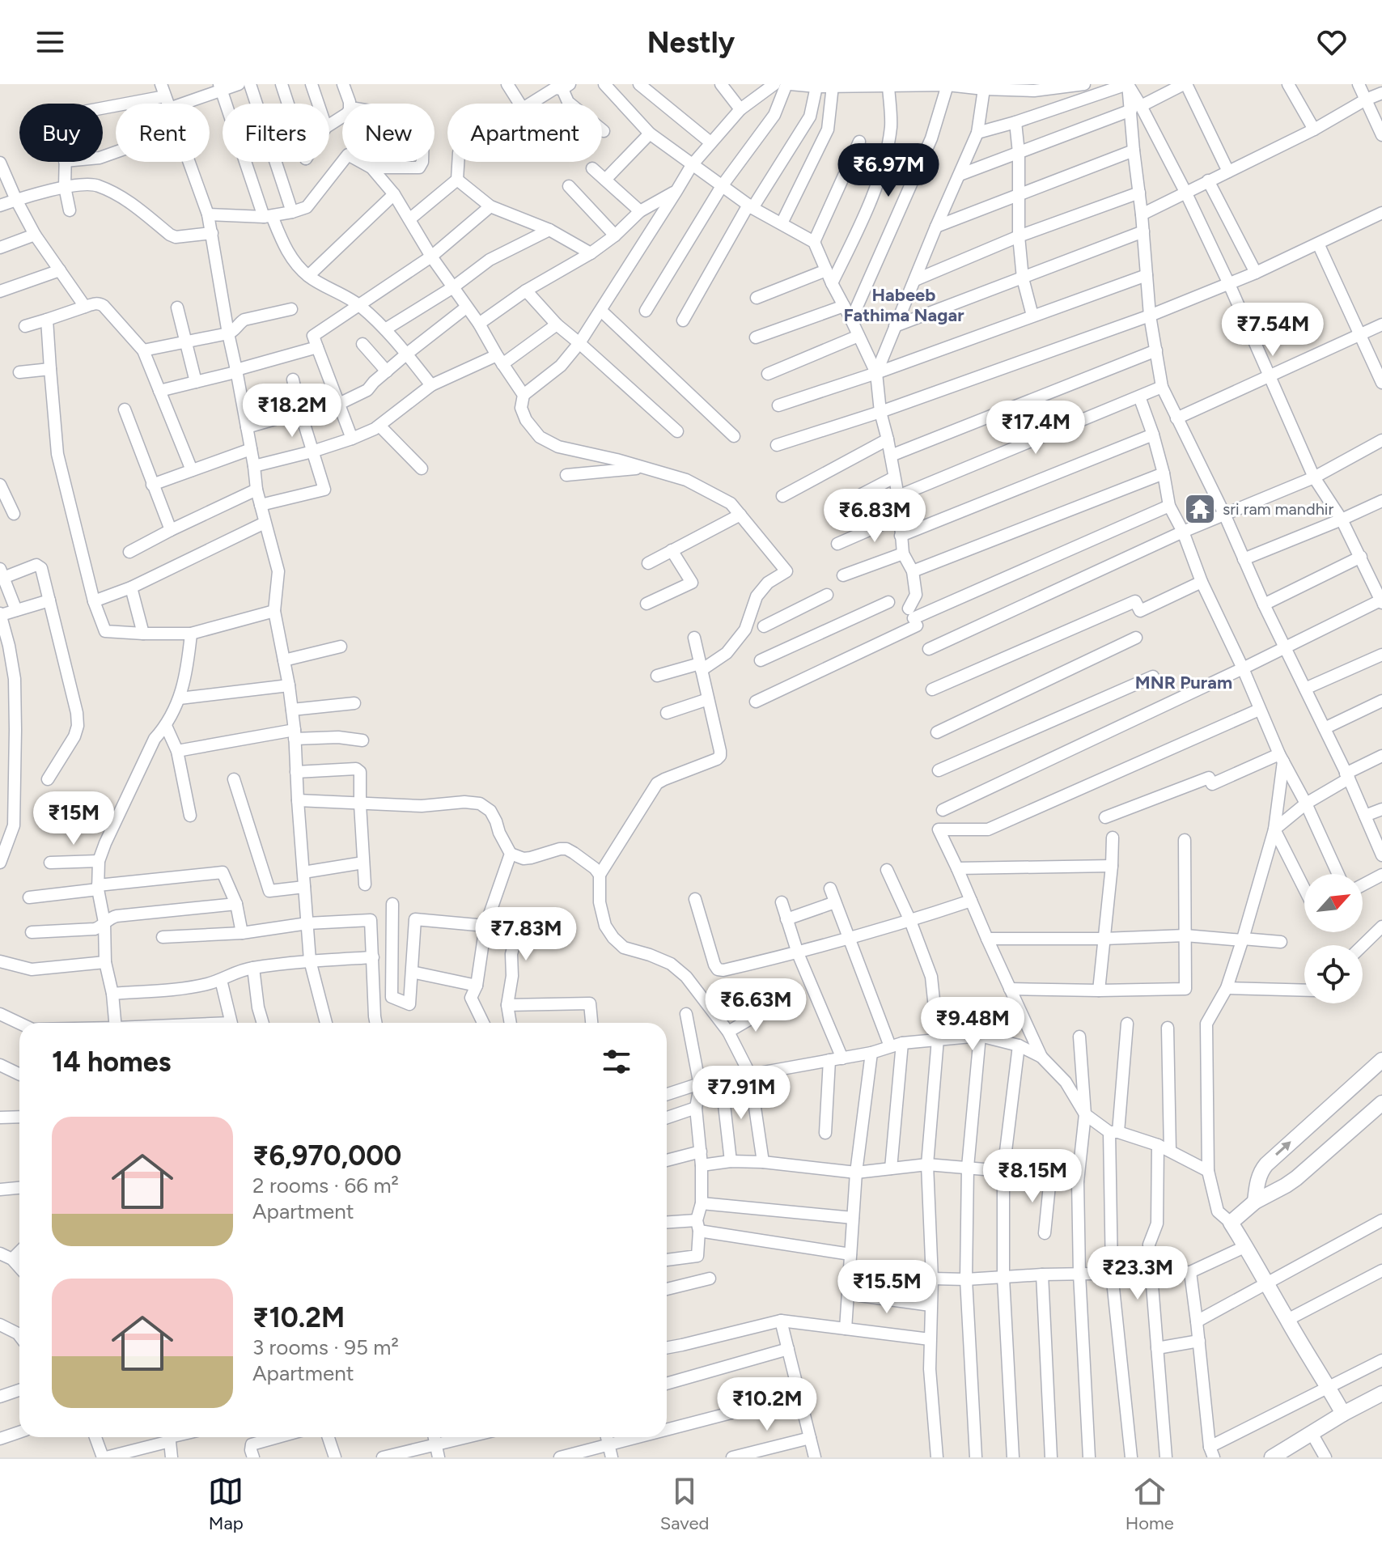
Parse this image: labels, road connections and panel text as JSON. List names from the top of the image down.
{
  "districts": ["Habeeb Fathima Nagar", "MNR Puram"],
  "places": {
    "temple": ["sri ram mandhir"]
  },
  "north": "top right",
  "page": {
    "header": "Nestly",
    "chip": [
      "Buy",
      "Rent",
      "Filters",
      "New",
      "Apartment"
    ],
    "price": [
      "₹6.97M",
      "₹7.54M",
      "₹18.2M",
      "₹17.4M",
      "₹6.83M",
      "₹15M",
      "₹7.83M",
      "₹6.63M",
      "₹9.48M",
      "₹7.91M",
      "₹8.15M",
      "₹23.3M",
      "₹15.5M",
      "₹10.2M"
    ],
    "heading": "14 homes",
    "list": [
      {
        "name": "₹6,970,000",
        "note": "2 rooms · 66 m² · Apartment"
      },
      {
        "name": "₹10.2M",
        "note": "3 rooms · 95 m² · Apartment"
      }
    ],
    "tabs": ["Map", "Saved", "Home"]
  }
}
